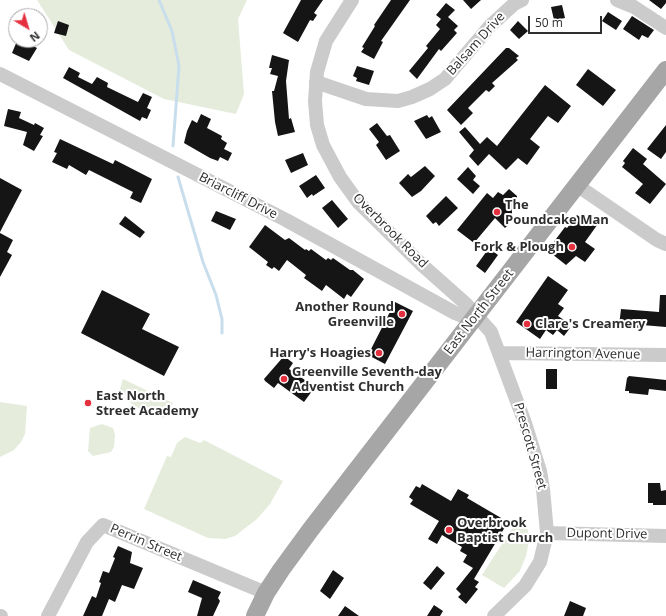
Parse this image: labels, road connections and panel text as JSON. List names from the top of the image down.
{
  "streets": {
    "main road": ["East North Street"],
    "street": [
      "Balsam Drive",
      "Briarcliff Drive",
      "Overbrook Road",
      "Harrington Avenue",
      "Prescott Street",
      "Dupont Drive",
      "Perrin Street"
    ]
  },
  "crossings": [
    ["Balsam Drive", "Overbrook Road"],
    ["Briarcliff Drive", "Overbrook Road"],
    ["Briarcliff Drive", "East North Street"],
    ["Briarcliff Drive", "Prescott Street"],
    ["Overbrook Road", "East North Street"],
    ["Overbrook Road", "Prescott Street"],
    ["East North Street", "Prescott Street"],
    ["East North Street", "Perrin Street"],
    ["Harrington Avenue", "Prescott Street"],
    ["Prescott Street", "Dupont Drive"]
  ],
  "places": [
    "The Poundcake Man",
    "Fork & Plough",
    "Another Round Greenville",
    "Clare's Creamery",
    "Harry's Hoagies",
    "Greenville Seventh-day Adventist Church",
    "East North Street Academy",
    "Overbrook Baptist Church"
  ],
  "scale_bar": "50 m",
  "north": "bottom right"
}
